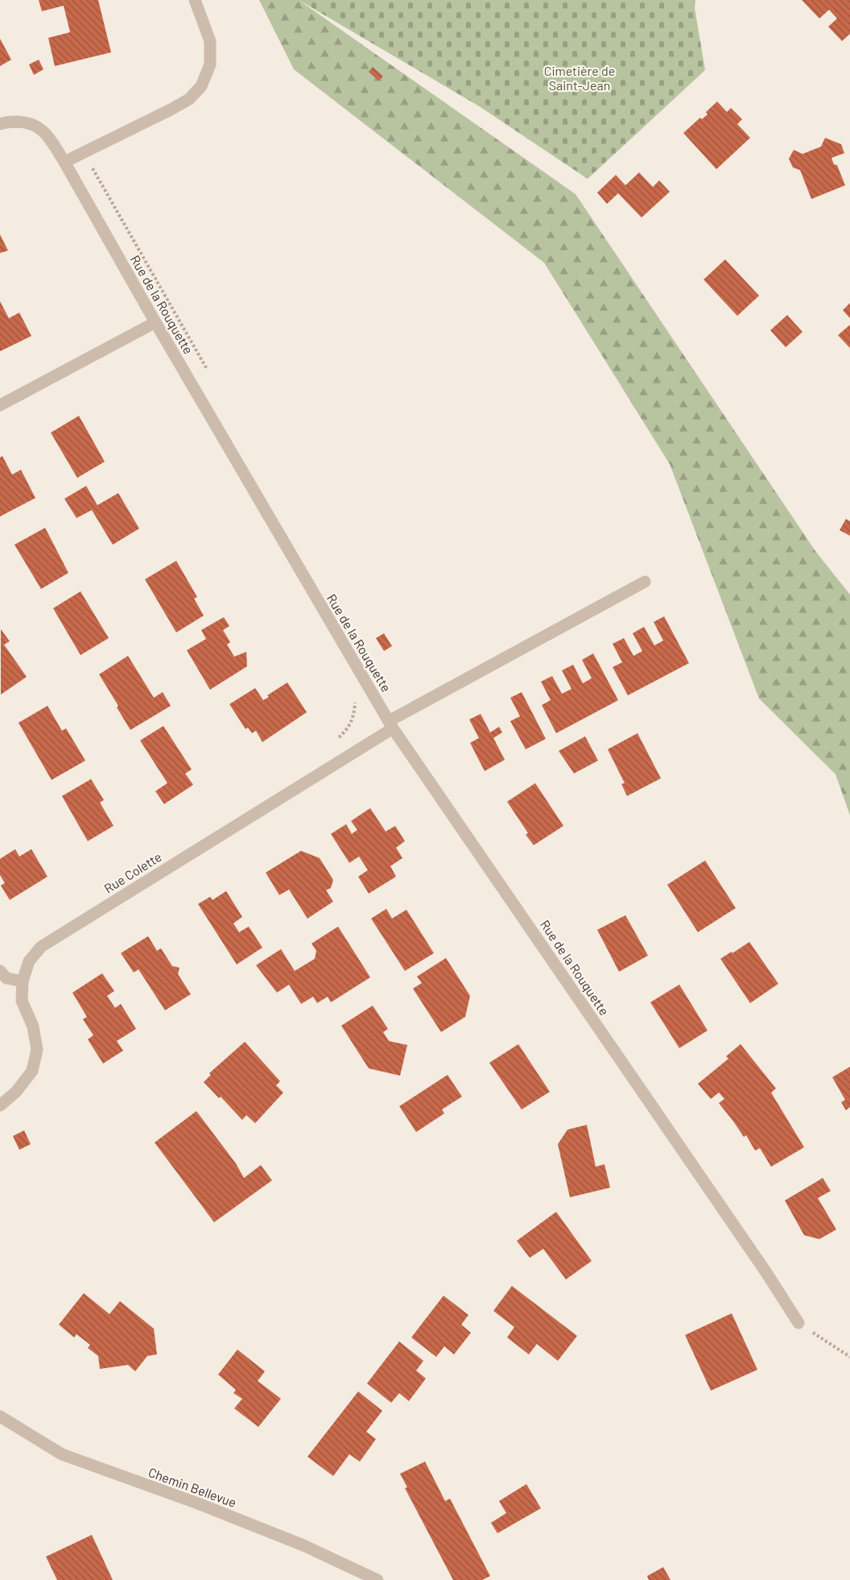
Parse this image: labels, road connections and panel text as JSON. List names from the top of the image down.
{
  "streets": {
    "street": ["Rue de la Rouquette", "Rue Colette", "Chemin Bellevue"]
  },
  "crossings": [
    ["Rue de la Rouquette", "Rue Colette"]
  ],
  "parks": ["Cimetière de Saint-Jean"]
}
